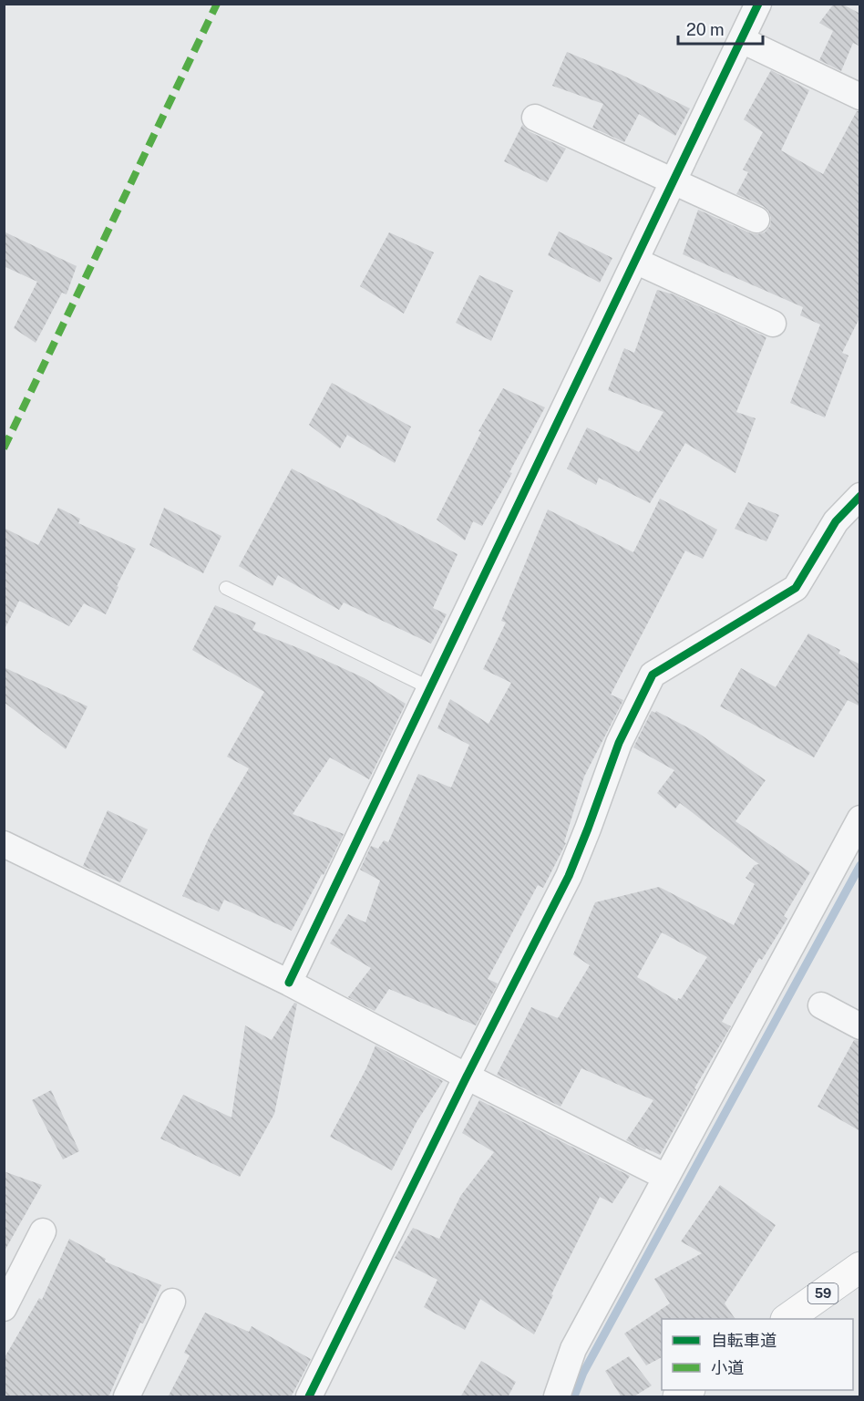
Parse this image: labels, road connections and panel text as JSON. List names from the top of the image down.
{
  "streets": {
    "main road": ["59"]
  },
  "legend": ["自転車道", "小道"],
  "scale_bar": "20 m"
}
